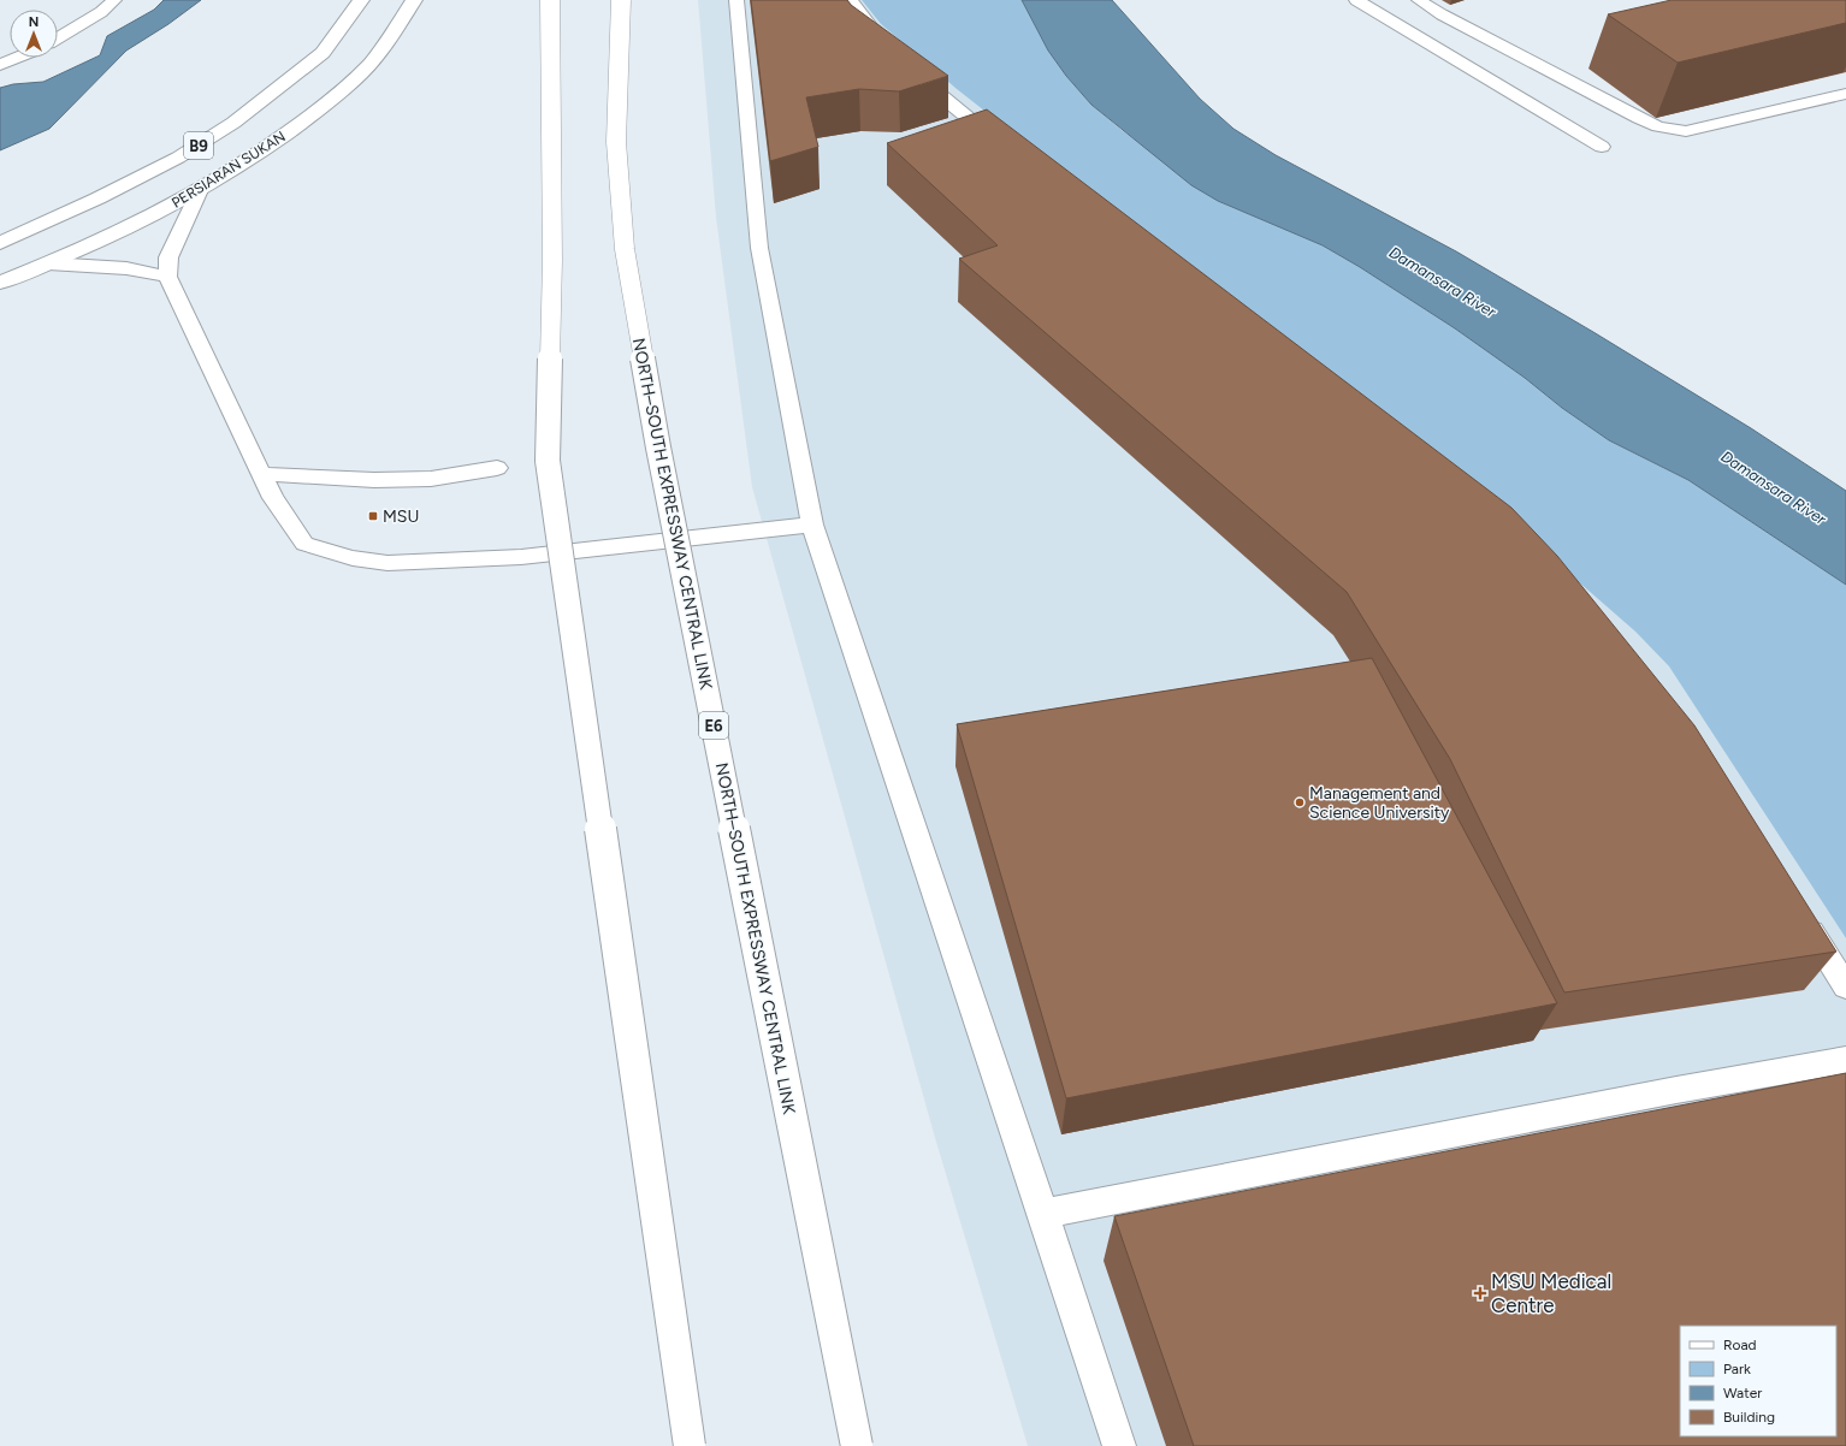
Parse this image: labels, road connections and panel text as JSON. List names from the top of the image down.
{
  "streets": {
    "main road": [
      "B9",
      "PERSIARAN SUKAN",
      "NORTH–SOUTH EXPRESSWAY CENTRAL LINK",
      "E6"
    ]
  },
  "water": ["Damansara River"],
  "places": {
    "transit": ["MSU"],
    "other": ["Management and Science University"],
    "health": ["MSU Medical Centre"]
  },
  "legend": [
    "Road",
    "Park",
    "Water",
    "Building"
  ],
  "north": "top"
}
